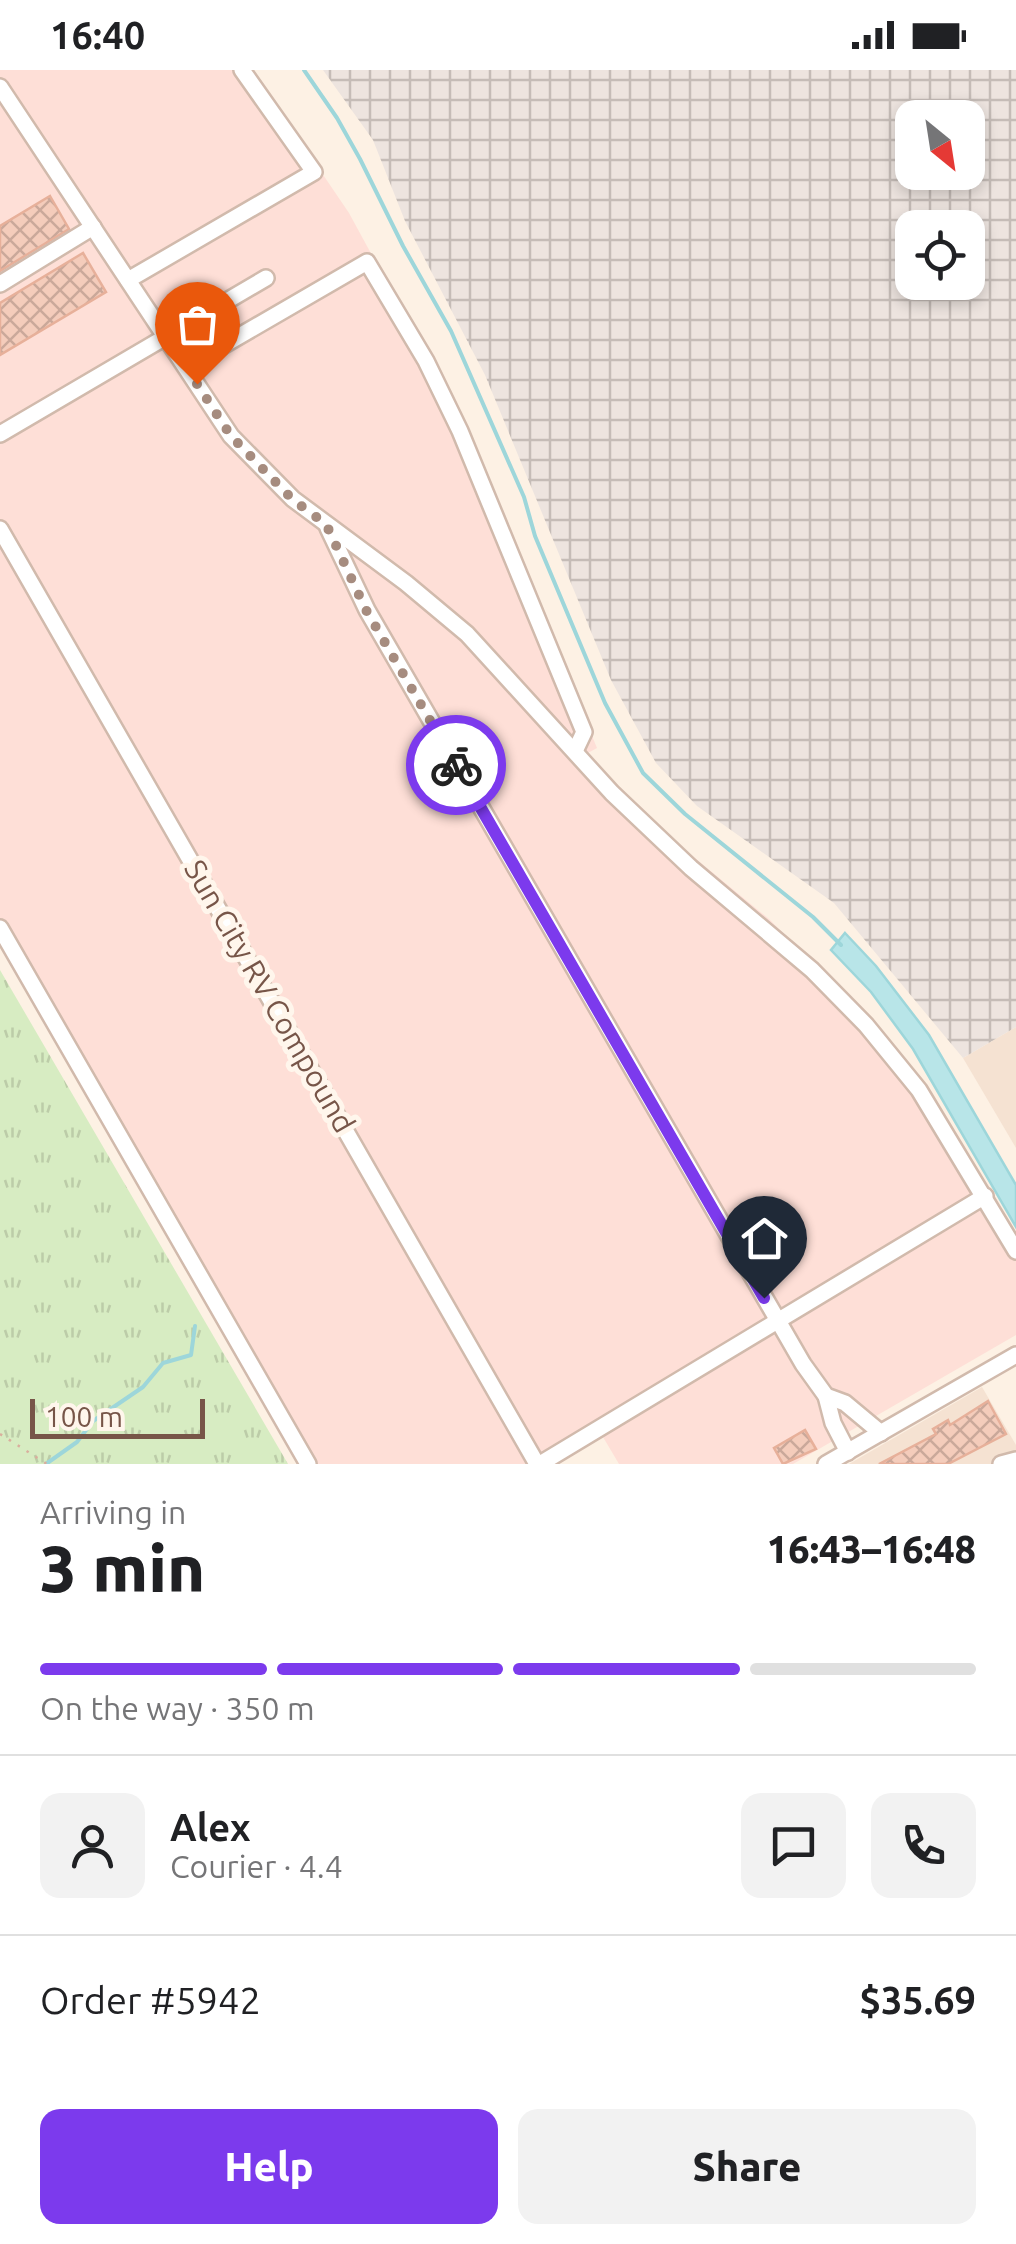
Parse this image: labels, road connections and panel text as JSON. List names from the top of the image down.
{
  "streets": {
    "street": ["Sun City RV Compound"]
  },
  "scale_bar": "100 m",
  "north": "bottom right",
  "page": {
    "status": "16:40",
    "scale": "100 m",
    "heading": ["3 min", "Arriving in", "16:43–16:48"],
    "panel": [
      "Alex",
      "Courier · 4.4",
      "Order #5942",
      "$35.69"
    ],
    "bar": "On the way · 350 m",
    "buttons": ["Help", "Share"]
  }
}
